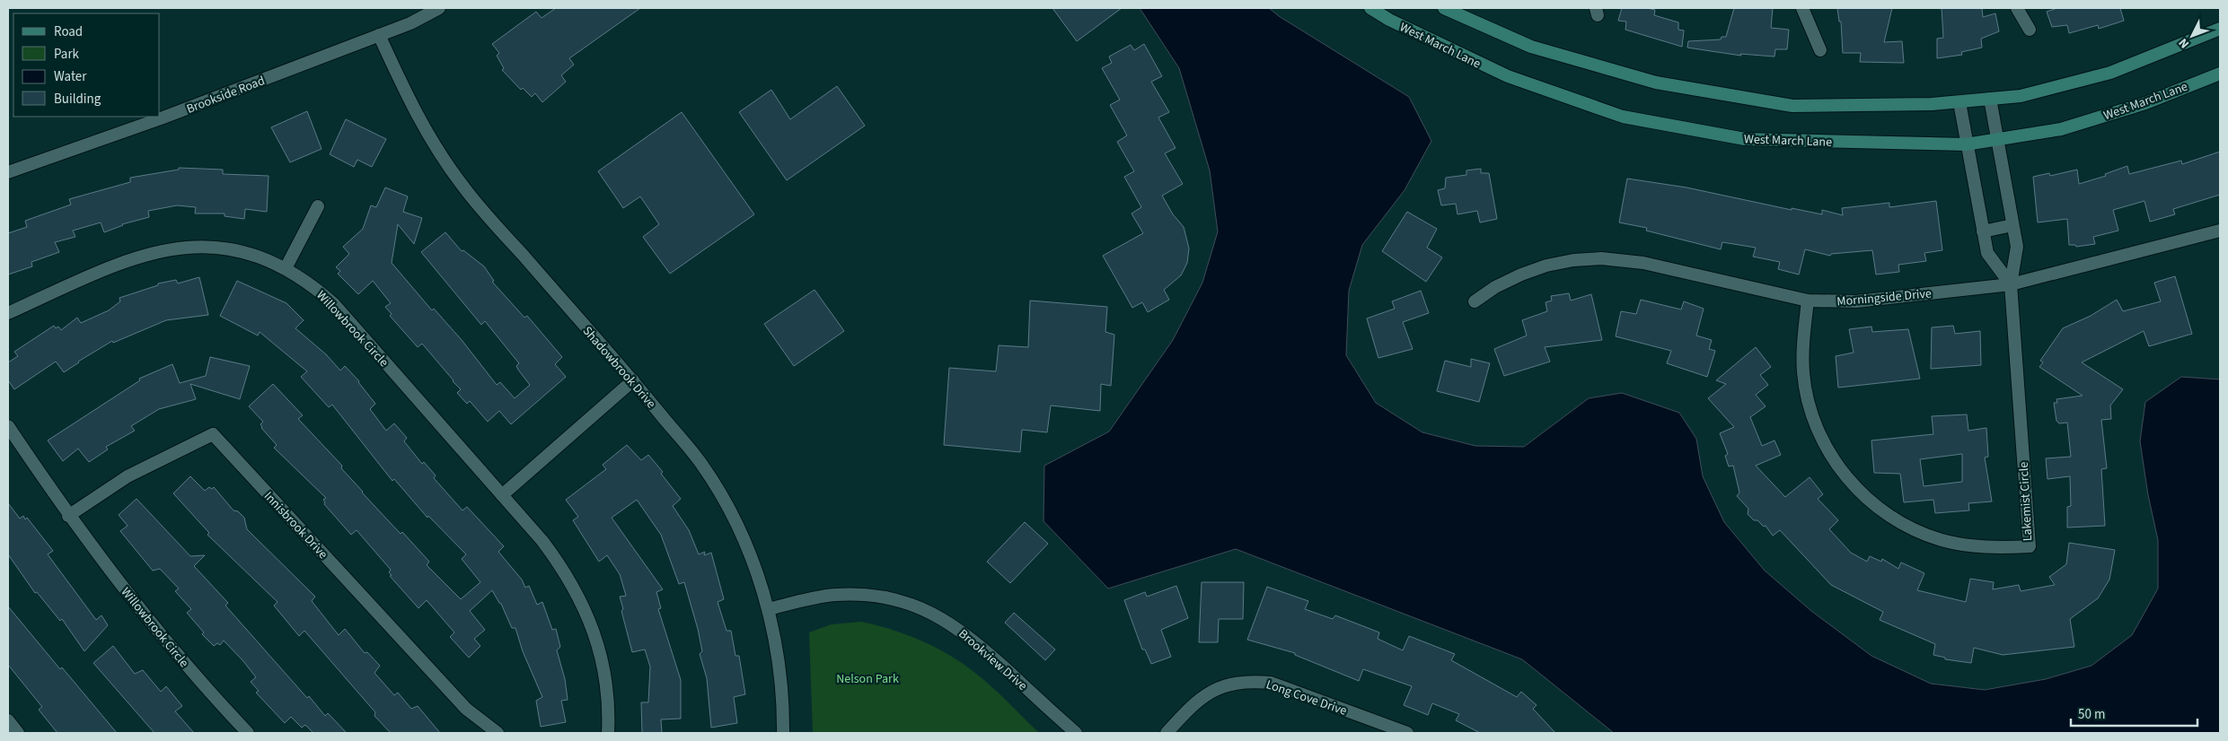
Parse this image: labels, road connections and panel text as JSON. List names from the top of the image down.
{
  "streets": {
    "main road": ["West March Lane"],
    "street": [
      "Brookside Road",
      "Morningside Drive",
      "Willowbrook Circle",
      "Shadowbrook Drive",
      "Lakemist Circle",
      "Innisbrook Drive",
      "Brookview Drive",
      "Long Cove Drive"
    ]
  },
  "crossings": [
    ["West March Lane", "Lakemist Circle"],
    ["Brookside Road", "Shadowbrook Drive"],
    ["Morningside Drive", "Lakemist Circle"],
    ["Willowbrook Circle", "Innisbrook Drive"],
    ["Shadowbrook Drive", "Brookview Drive"]
  ],
  "parks": ["Nelson Park"],
  "legend": [
    "Road",
    "Park",
    "Water",
    "Building"
  ],
  "scale_bar": "50 m",
  "north": "bottom left"
}
